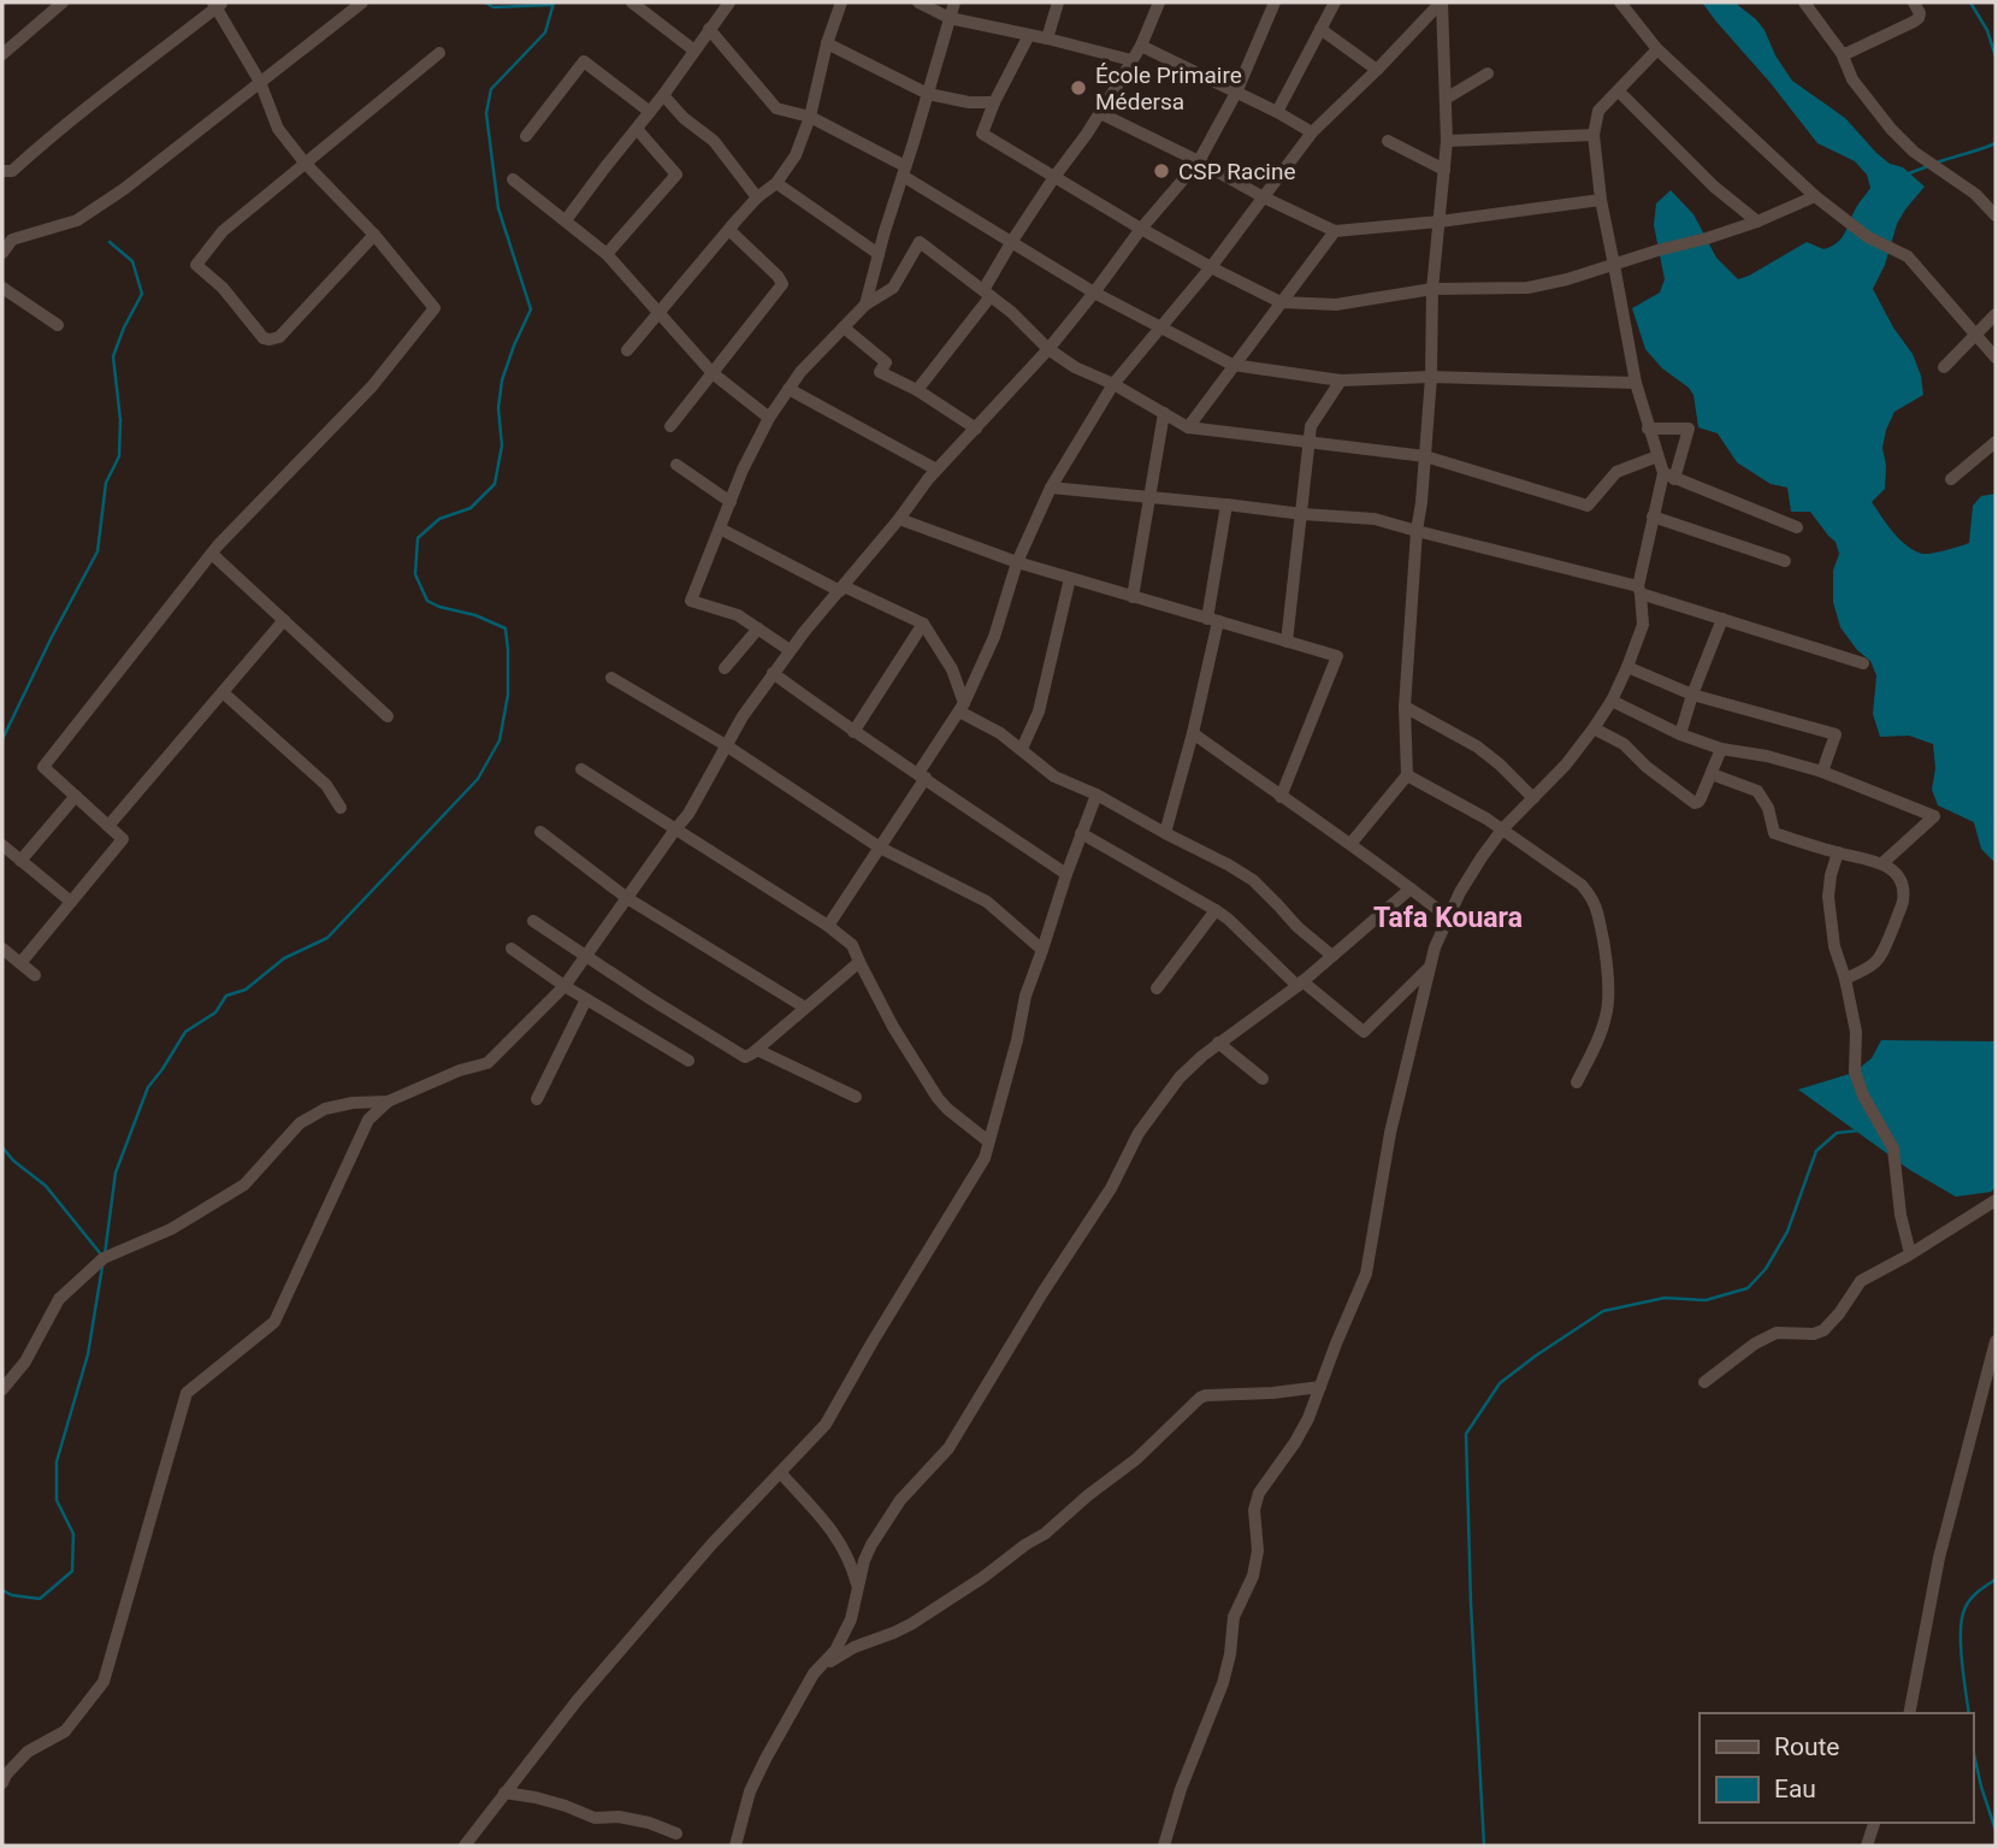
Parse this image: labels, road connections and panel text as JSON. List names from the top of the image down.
{
  "districts": ["Tafa Kouara"],
  "places": ["École Primaire Médersa", "CSP Racine"],
  "legend": ["Route", "Eau"]
}
